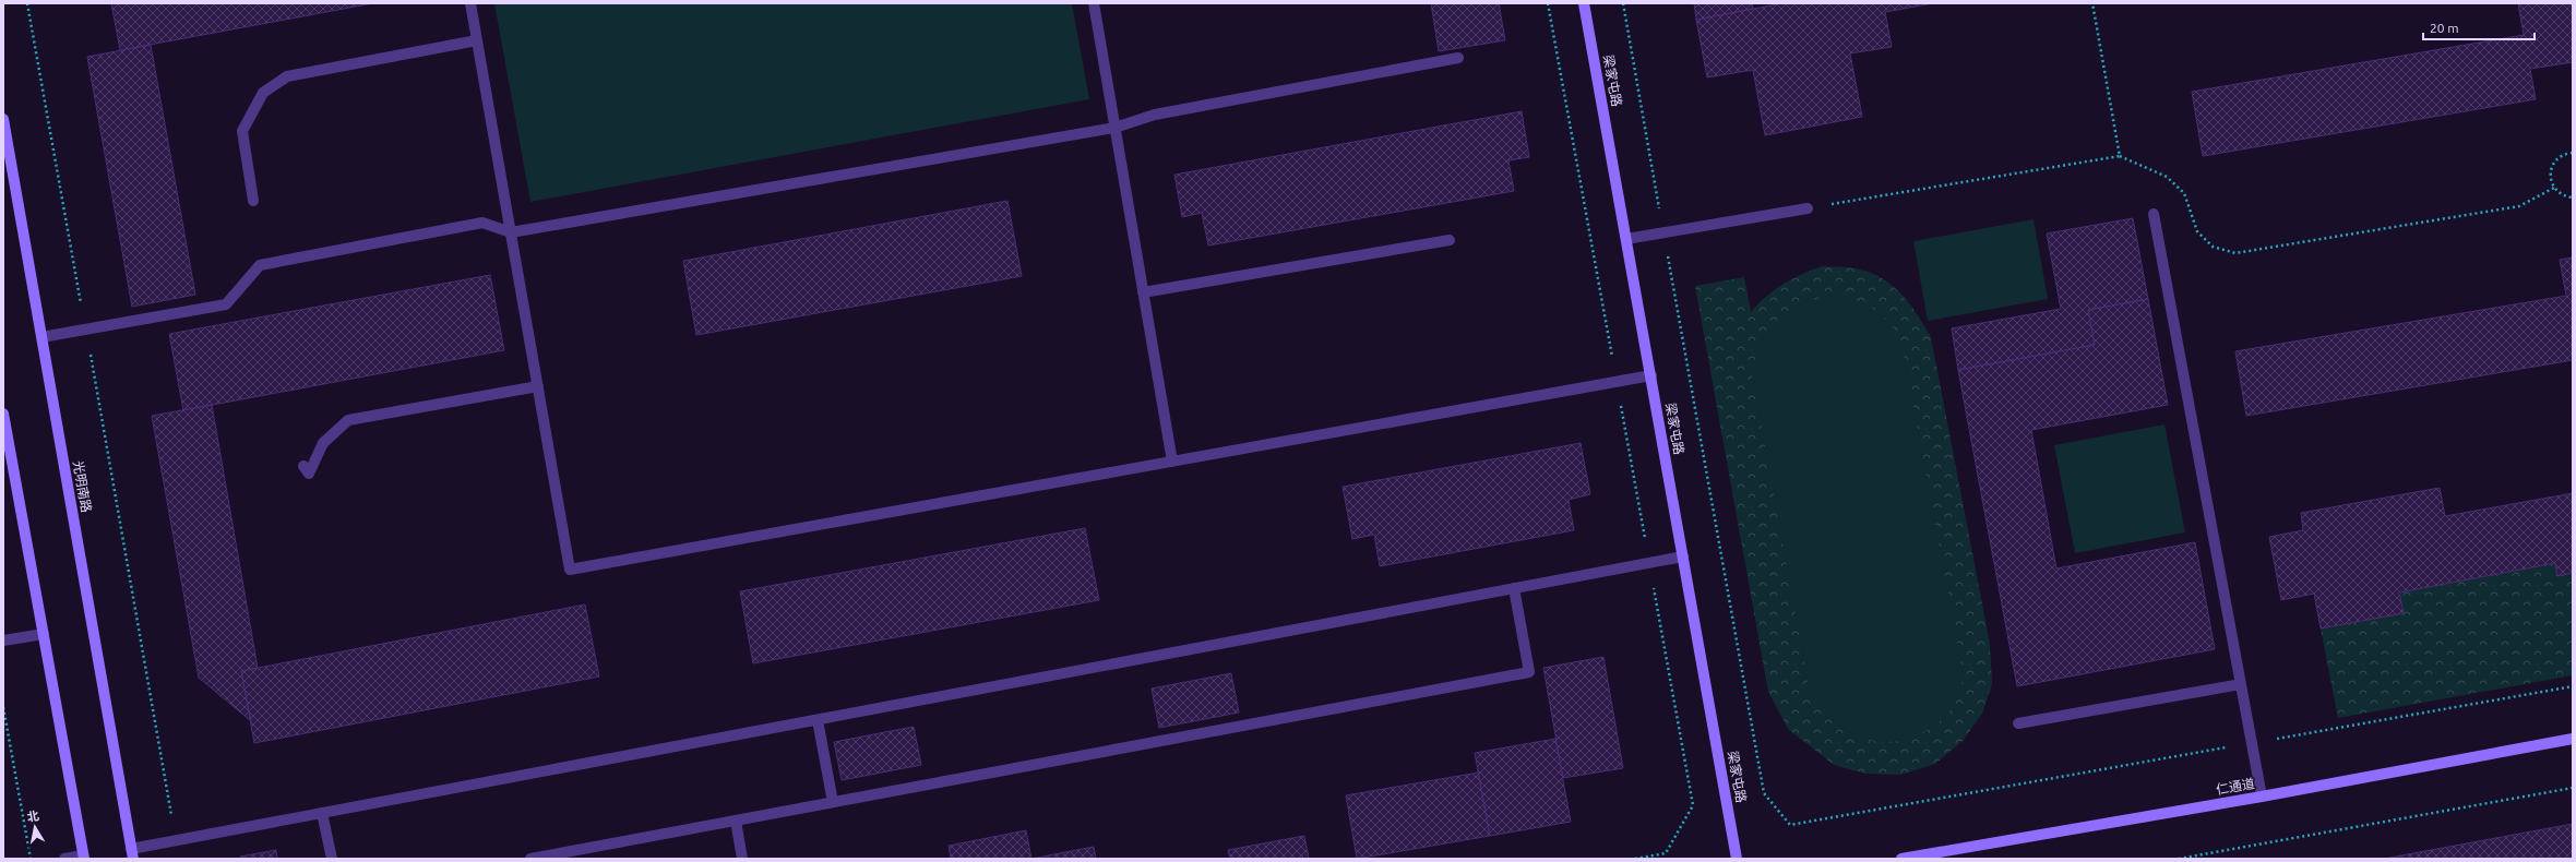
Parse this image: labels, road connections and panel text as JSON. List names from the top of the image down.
{
  "streets": {
    "street": ["梁家屯路", "光明南路", "仁通道"]
  },
  "scale_bar": "20 m",
  "north": "top"
}
